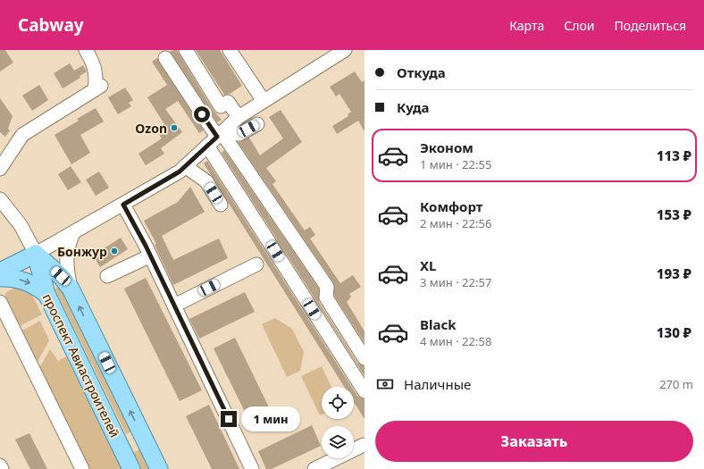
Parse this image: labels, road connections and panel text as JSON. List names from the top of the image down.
{
  "streets": {
    "main road": ["проспект Авиастроителей"]
  },
  "places": ["Ozon", "Бонжур"],
  "page": {
    "header": "Cabway",
    "nav": ["Карта", "Слои", "Поделиться"],
    "banner": ["Откуда", "Куда"],
    "list": [
      {
        "name": "Эконом",
        "note": "1 мин · 22:55",
        "value": "113 ₽"
      },
      {
        "name": "Комфорт",
        "note": "2 мин · 22:56",
        "value": "153 ₽"
      },
      {
        "name": "XL",
        "note": "3 мин · 22:57",
        "value": "193 ₽"
      },
      {
        "name": "Black",
        "note": "4 мин · 22:58",
        "value": "130 ₽"
      }
    ],
    "pay": ["Наличные", "270 m"],
    "bubble": "1 мин",
    "buttons": "Заказать"
  }
}
